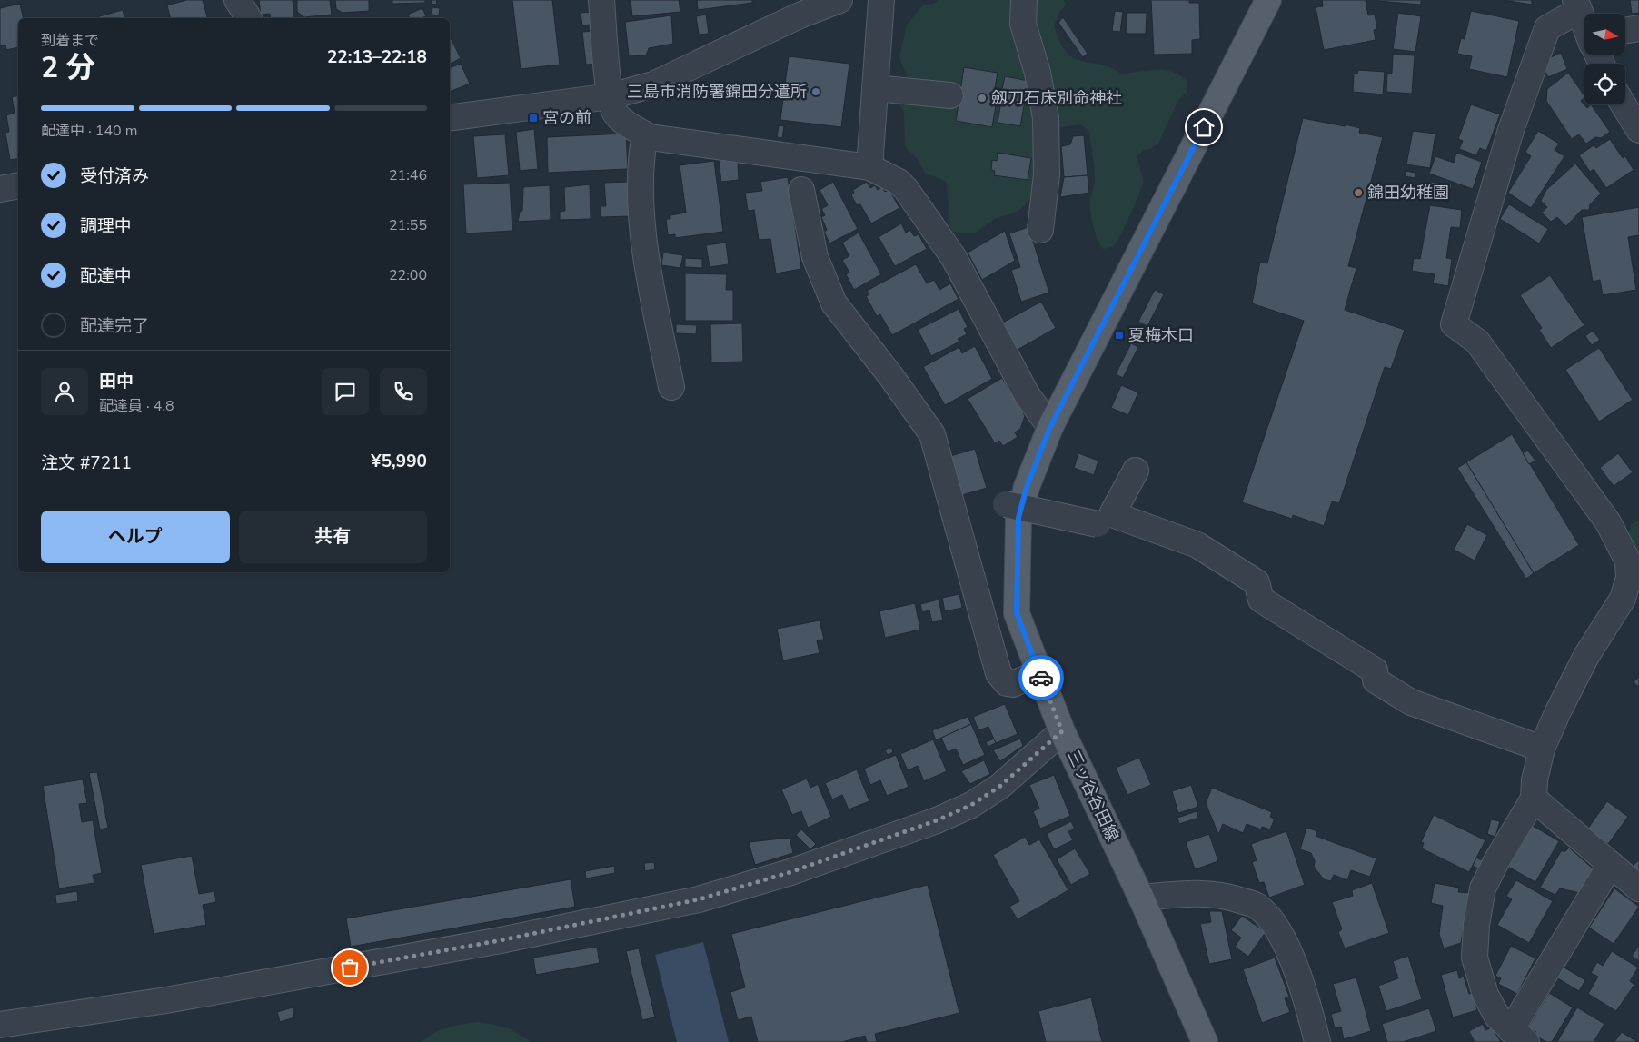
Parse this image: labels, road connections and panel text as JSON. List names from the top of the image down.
{
  "streets": {
    "main road": ["三ッ谷谷田線"]
  },
  "places": {
    "other": ["三島市消防署錦田分遣所", "劔刀石床別命神社", "錦田幼稚園"],
    "transit": ["宮の前", "夏梅木口"]
  },
  "north": "right",
  "page": {
    "heading": ["2 分", "到着まで", "22:13–22:18"],
    "panel": [
      "田中",
      "配達員 · 4.8",
      "注文 #7211",
      "¥5,990"
    ],
    "bar": "配達中 · 140 m",
    "list": [
      ["受付済み", "21:46"],
      ["調理中", "21:55"],
      ["配達中", "22:00"],
      "配達完了"
    ],
    "buttons": ["ヘルプ", "共有"]
  }
}
